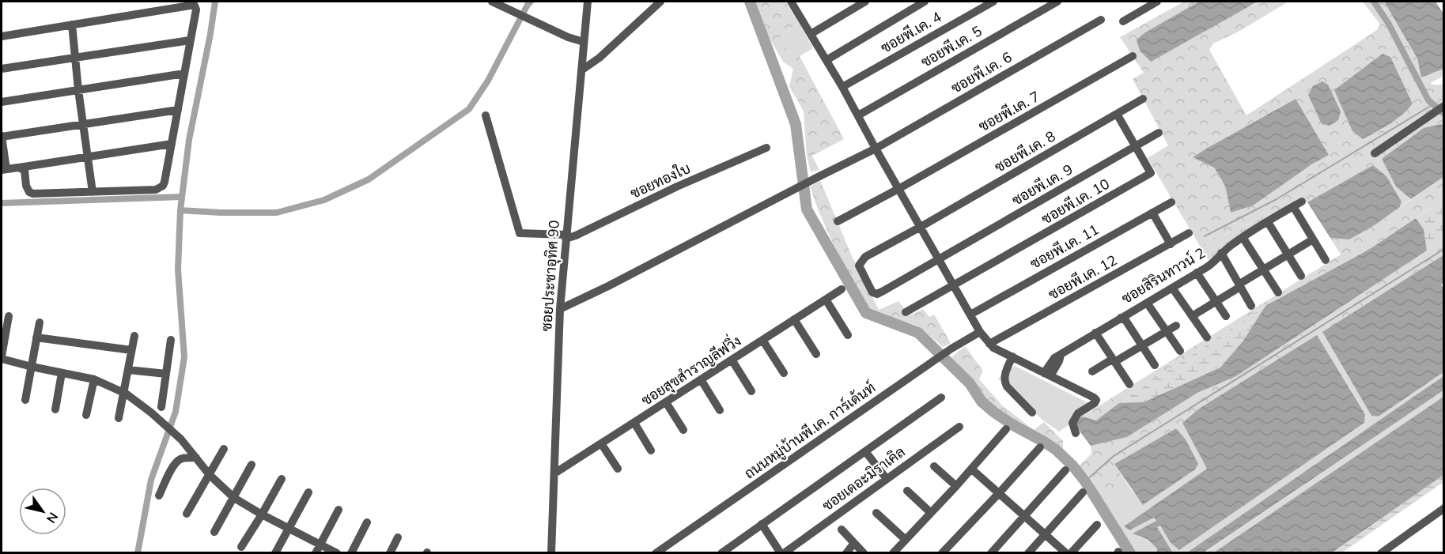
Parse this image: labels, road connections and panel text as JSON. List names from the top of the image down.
{
  "streets": {
    "street": [
      "ซอยพี.เค. 4",
      "ซอยพี.เค. 5",
      "ซอยพี.เค. 6",
      "ซอยพี.เค. 7",
      "ซอยพี.เค. 8",
      "ซอยทองใบ",
      "ซอยพี.เค. 9",
      "ซอยพี.เค. 10",
      "ซอยพี.เค. 11",
      "ซอยประชาอุทิศ 90",
      "ซอยสิรินทาวน์ 2",
      "ซอยพี.เค. 12",
      "ซอยสุขสำราญลีฟวิ่ง",
      "ถนนหมู่บ้านพี.เค. การ์เด้นท์",
      "ซอยเดอะมิราเคิล"
    ]
  },
  "crossings": [
    ["ซอยพี.เค. 8", "ซอยพี.เค. 9"],
    ["ซอยพี.เค. 8", "ซอยพี.เค. 10"],
    ["ซอยทองใบ", "ซอยประชาอุทิศ 90"],
    ["ซอยพี.เค. 9", "ซอยพี.เค. 10"],
    ["ซอยประชาอุทิศ 90", "ซอยสุขสำราญลีฟวิ่ง"]
  ],
  "north": "bottom right"
}
